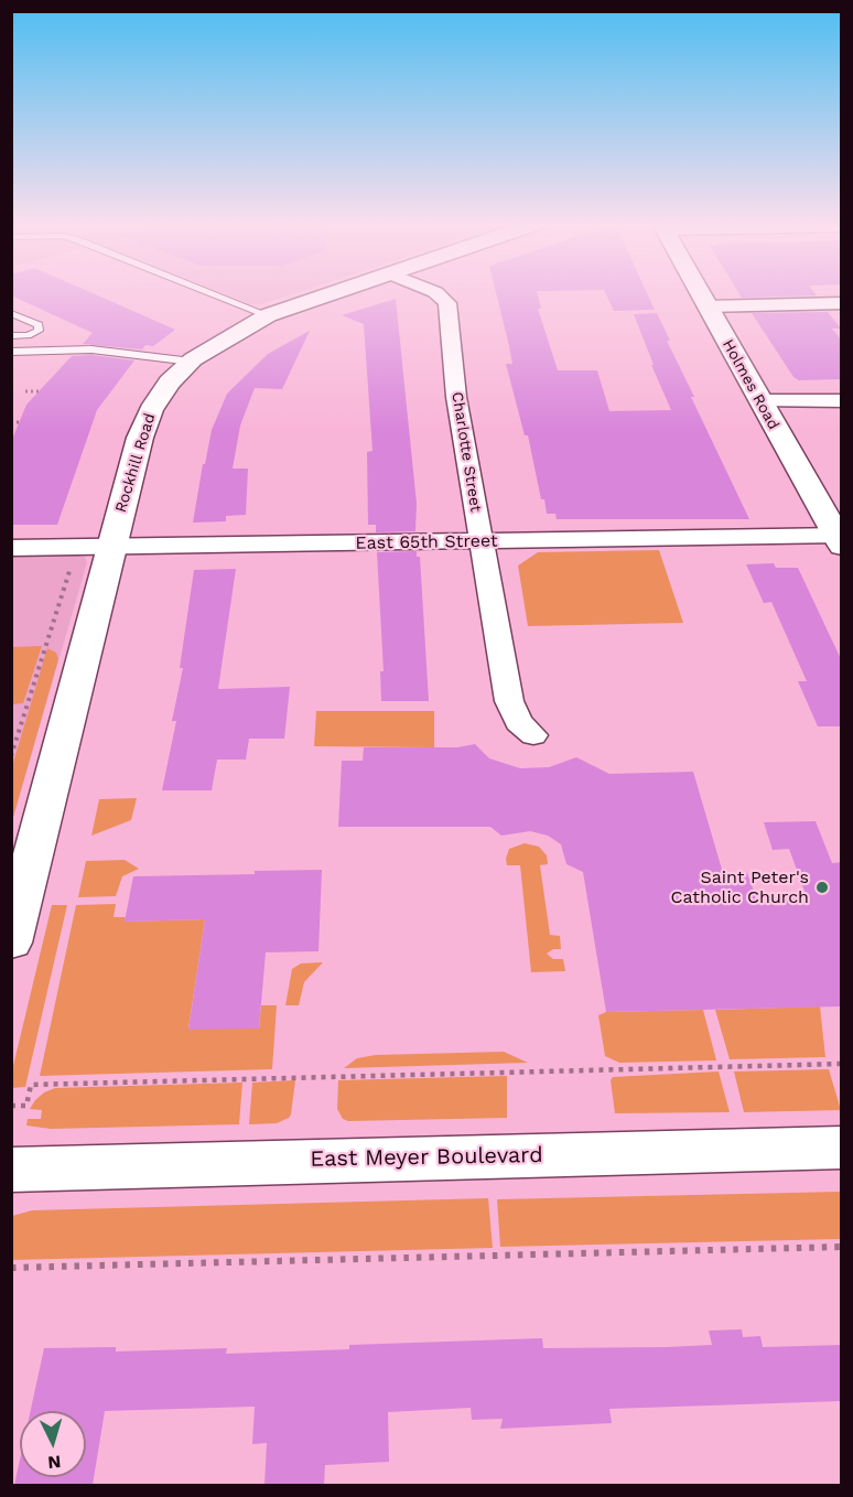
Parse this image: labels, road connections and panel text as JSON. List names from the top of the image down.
{
  "streets": {
    "main road": ["Holmes Road", "Rockhill Road", "East Meyer Boulevard"],
    "street": ["Charlotte Street", "East 65th Street"]
  },
  "crossings": [
    ["Holmes Road", "East 65th Street"],
    ["Charlotte Street", "East 65th Street"],
    ["Rockhill Road", "East 65th Street"]
  ],
  "places": ["Saint Peter's Catholic Church"],
  "north": "bottom"
}
